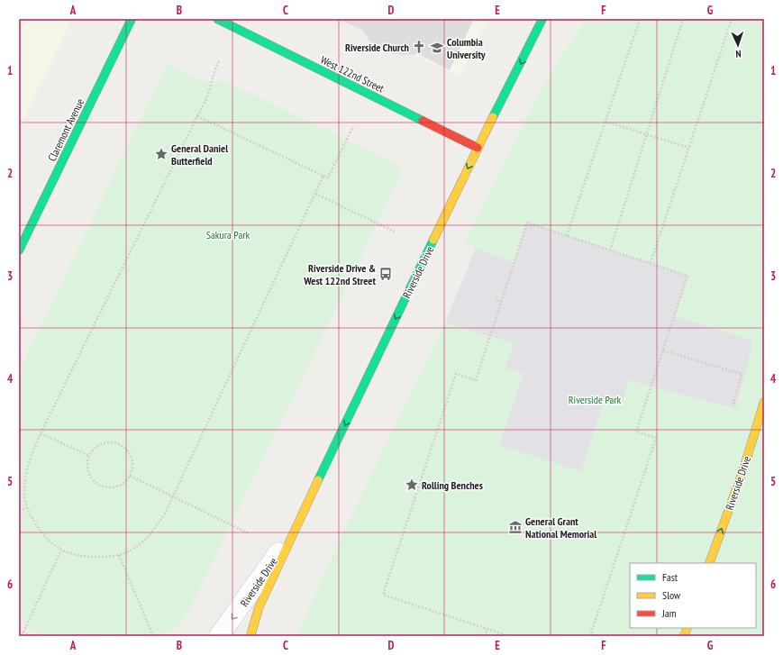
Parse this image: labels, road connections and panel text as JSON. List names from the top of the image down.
{
  "streets": {
    "main road": ["West 122nd Street", "Claremont Avenue", "Riverside Drive"]
  },
  "crossings": [
    ["West 122nd Street", "Riverside Drive"]
  ],
  "parks": ["Sakura Park", "Riverside Park"],
  "places": {
    "church": ["Riverside Church"],
    "school or university": ["Columbia University"],
    "place": ["General Daniel Butterfield", "Rolling Benches"],
    "bus stop": ["Riverside Drive & West 122nd Street"],
    "museum": ["General Grant National Memorial"]
  },
  "legend": ["Fast", "Slow", "Jam"],
  "north": "bottom",
  "grid": {
    "columns": [
      "A",
      "B",
      "C",
      "D",
      "E",
      "F",
      "G"
    ],
    "rows": [
      "1",
      "2",
      "3",
      "4",
      "5",
      "6"
    ]
  }
}
